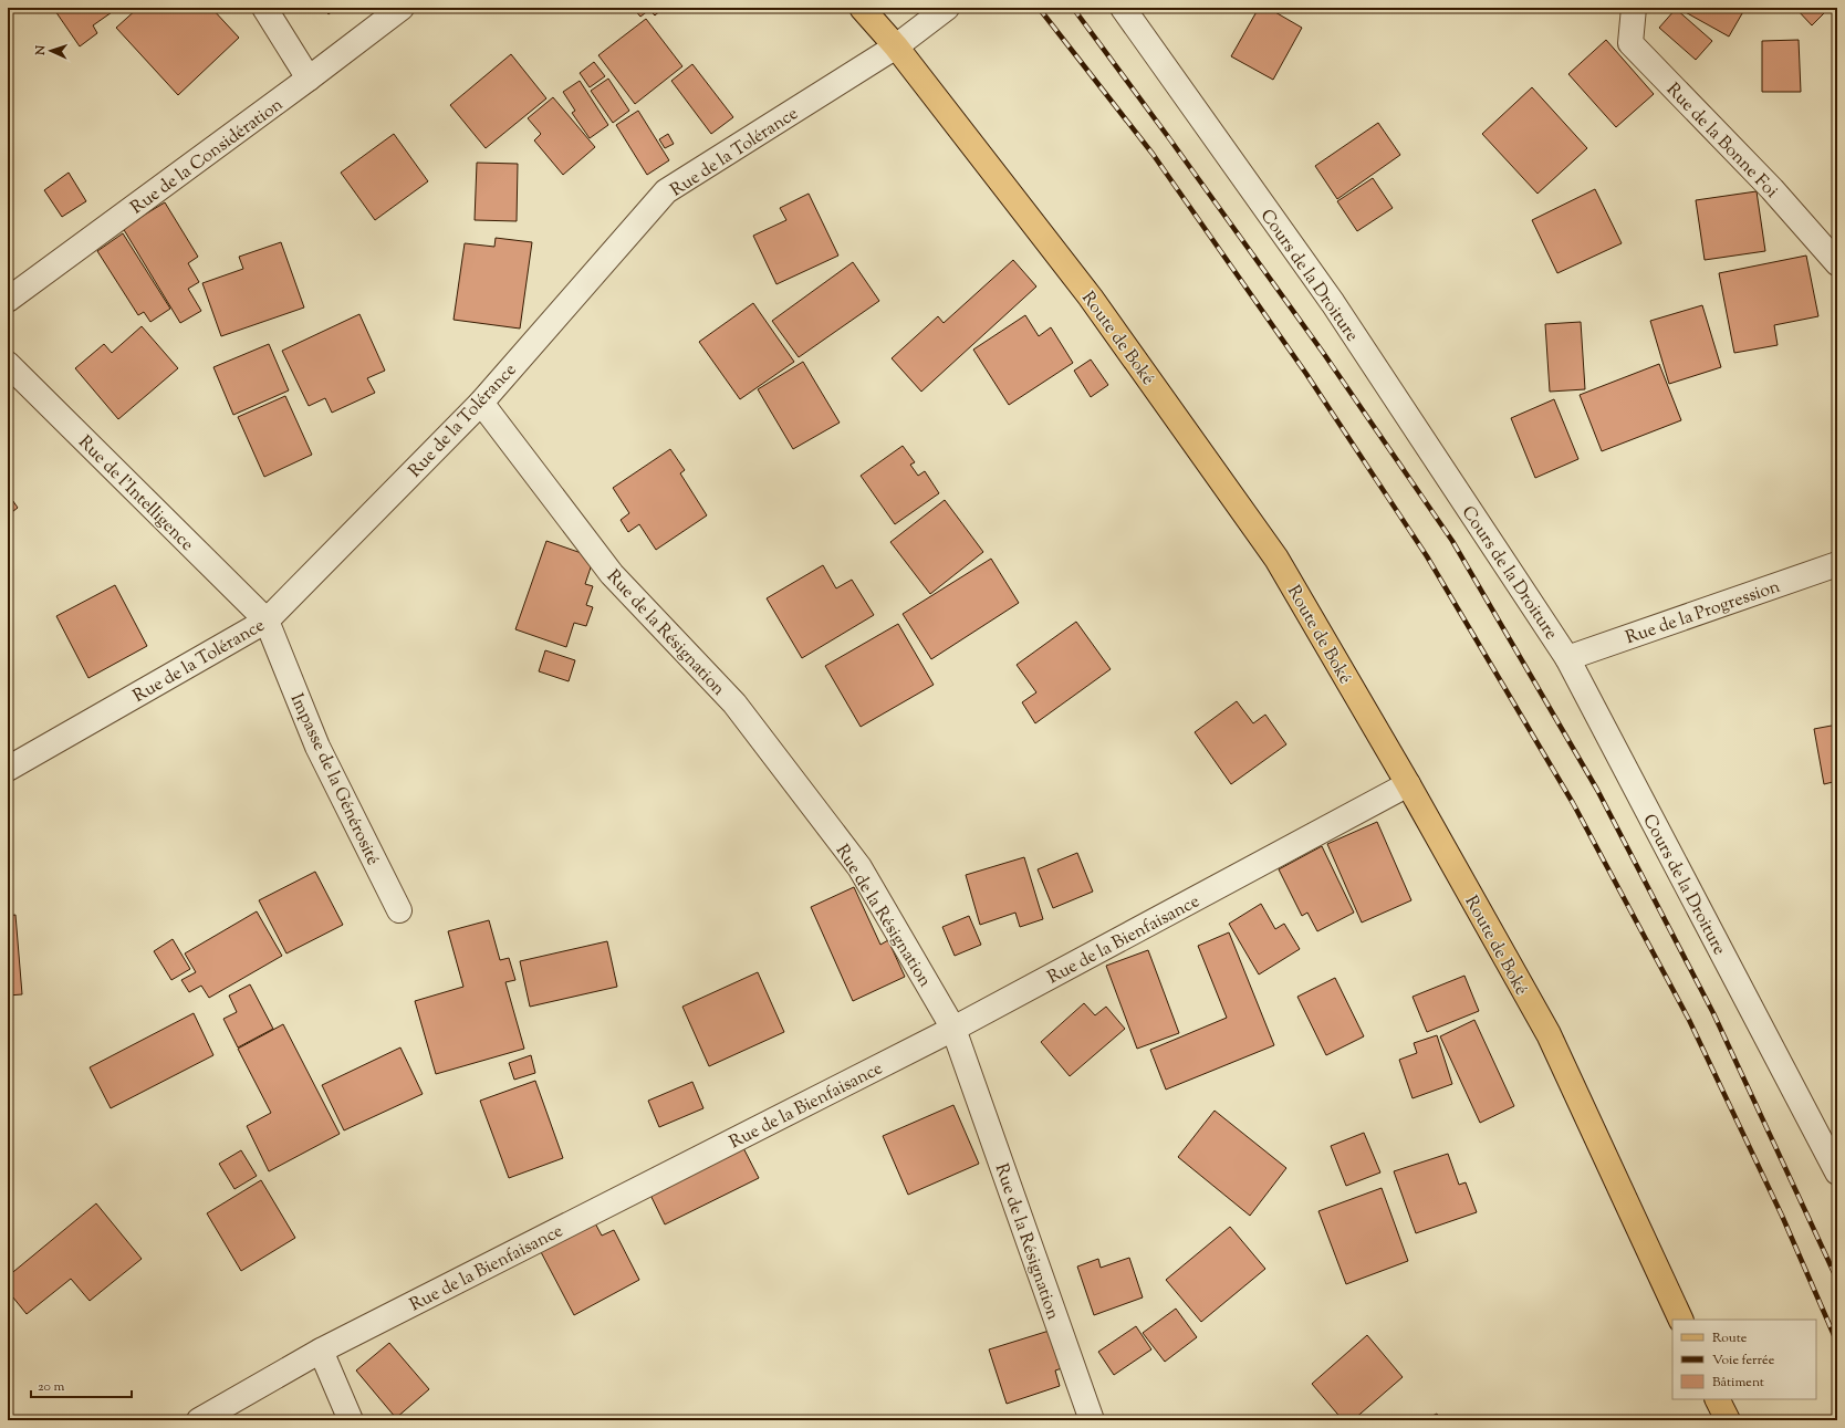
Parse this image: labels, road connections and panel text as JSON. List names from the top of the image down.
{
  "streets": {
    "main road": ["Route de Boké"],
    "street": [
      "Rue de la Bonne Foi",
      "Rue de la Tolérance",
      "Rue de la Considération",
      "Cours de la Droiture",
      "Rue de l'Intelligence",
      "Rue de la Progression",
      "Rue de la Résignation",
      "Impasse de la Générosité",
      "Rue de la Bienfaisance"
    ]
  },
  "crossings": [
    ["Rue de la Tolérance", "Route de Boké"],
    ["Rue de la Tolérance", "Rue de l'Intelligence"],
    ["Rue de la Tolérance", "Rue de la Résignation"],
    ["Rue de la Tolérance", "Impasse de la Générosité"],
    ["Cours de la Droiture", "Rue de la Progression"],
    ["Route de Boké", "Rue de la Bienfaisance"],
    ["Rue de l'Intelligence", "Impasse de la Générosité"],
    ["Rue de la Résignation", "Rue de la Bienfaisance"]
  ],
  "legend": ["Route", "Voie ferrée", "Bâtiment"],
  "scale_bar": "20 m",
  "north": "left"
}
